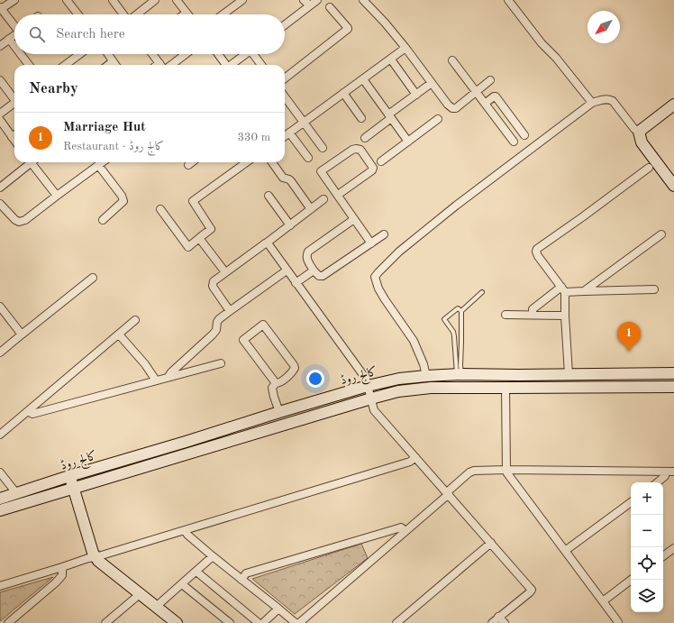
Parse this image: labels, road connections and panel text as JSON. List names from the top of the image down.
{
  "streets": {
    "main road": ["کالج روڈ"]
  },
  "north": "bottom left",
  "page": {
    "search": "Search here",
    "heading": "Nearby",
    "list": [
      {
        "mark": "1",
        "name": "Marriage Hut",
        "note": "Restaurant · کالج روڈ",
        "value": "330 m"
      }
    ],
    "pins": "1",
    "map_buttons": ["+", "−"]
  }
}
